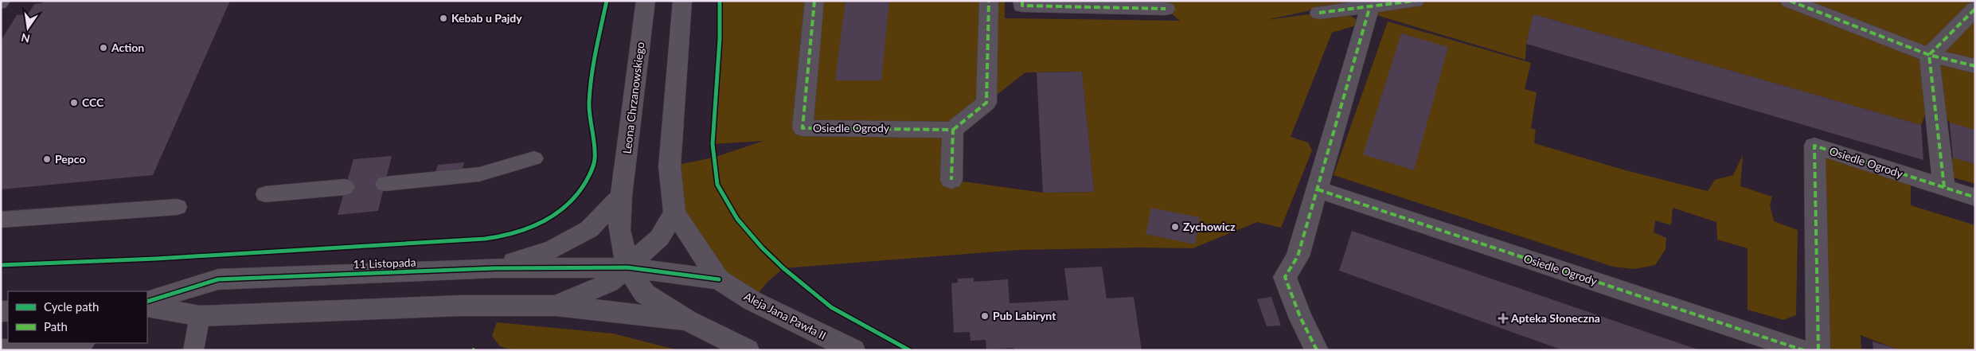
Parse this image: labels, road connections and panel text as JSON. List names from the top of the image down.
{
  "streets": {
    "street": [
      "Leona Chrzanowskiego",
      "Osiedle Ogrody",
      "11 Listopada",
      "Aleja Jana Pawła II"
    ]
  },
  "crossings": [
    ["Leona Chrzanowskiego", "11 Listopada"],
    ["Leona Chrzanowskiego", "Aleja Jana Pawła II"],
    ["11 Listopada", "Aleja Jana Pawła II"]
  ],
  "places": {
    "other": [
      "Kebab u Pajdy",
      "Action",
      "CCC",
      "Pepco",
      "Zychowicz",
      "Pub Labirynt"
    ],
    "health": ["Apteka Słoneczna"]
  },
  "legend": ["Cycle path", "Path"],
  "north": "bottom"
}
